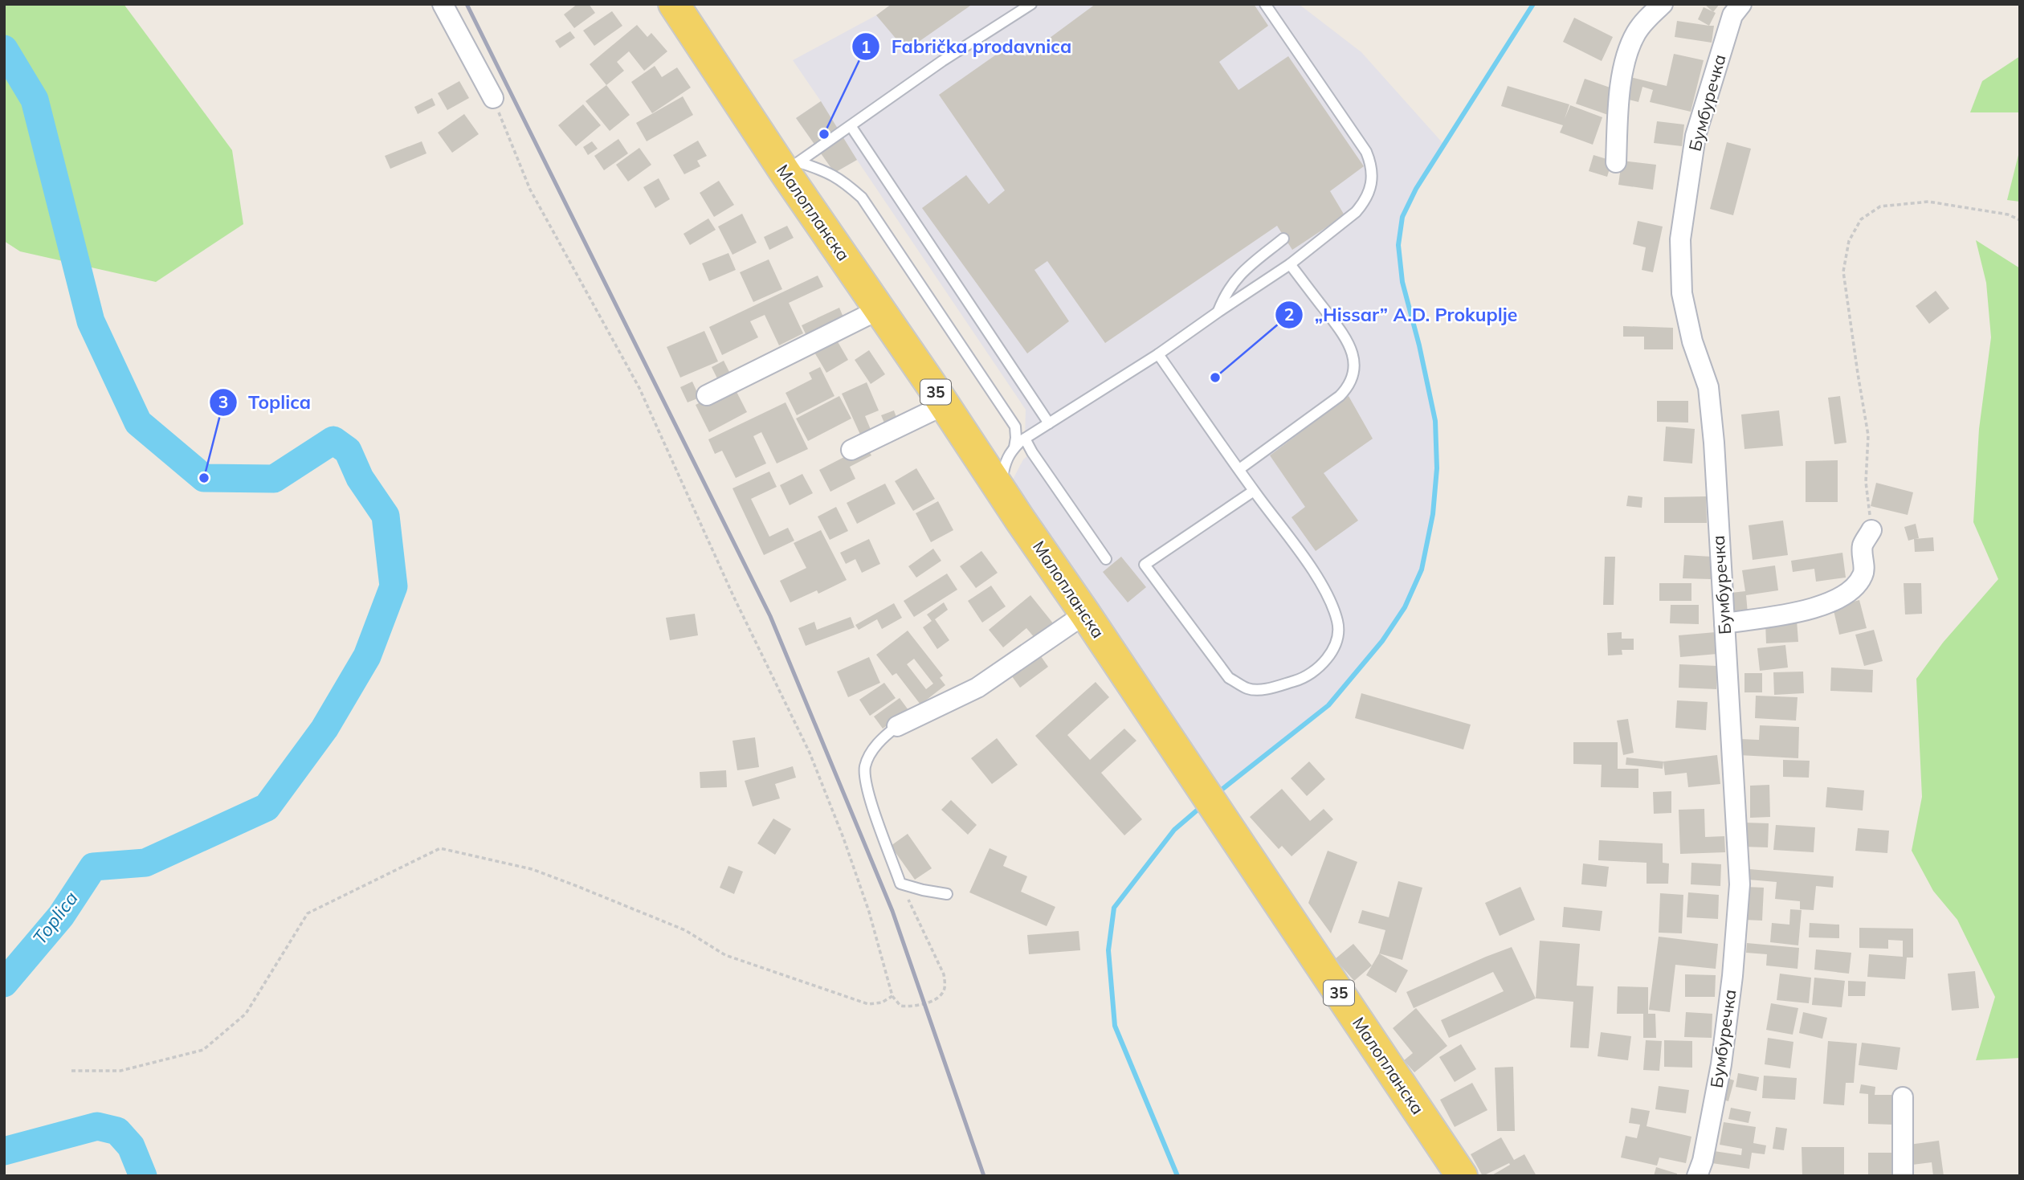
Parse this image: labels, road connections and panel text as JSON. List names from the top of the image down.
{
  "streets": {
    "main road": ["Малопланска", "35"],
    "street": ["Бумбуречка"]
  },
  "water": ["Toplica"],
  "places": ["Fabrička prodavnica", "„Hissar” A.D. Prokuplje", "Toplica"]
}
